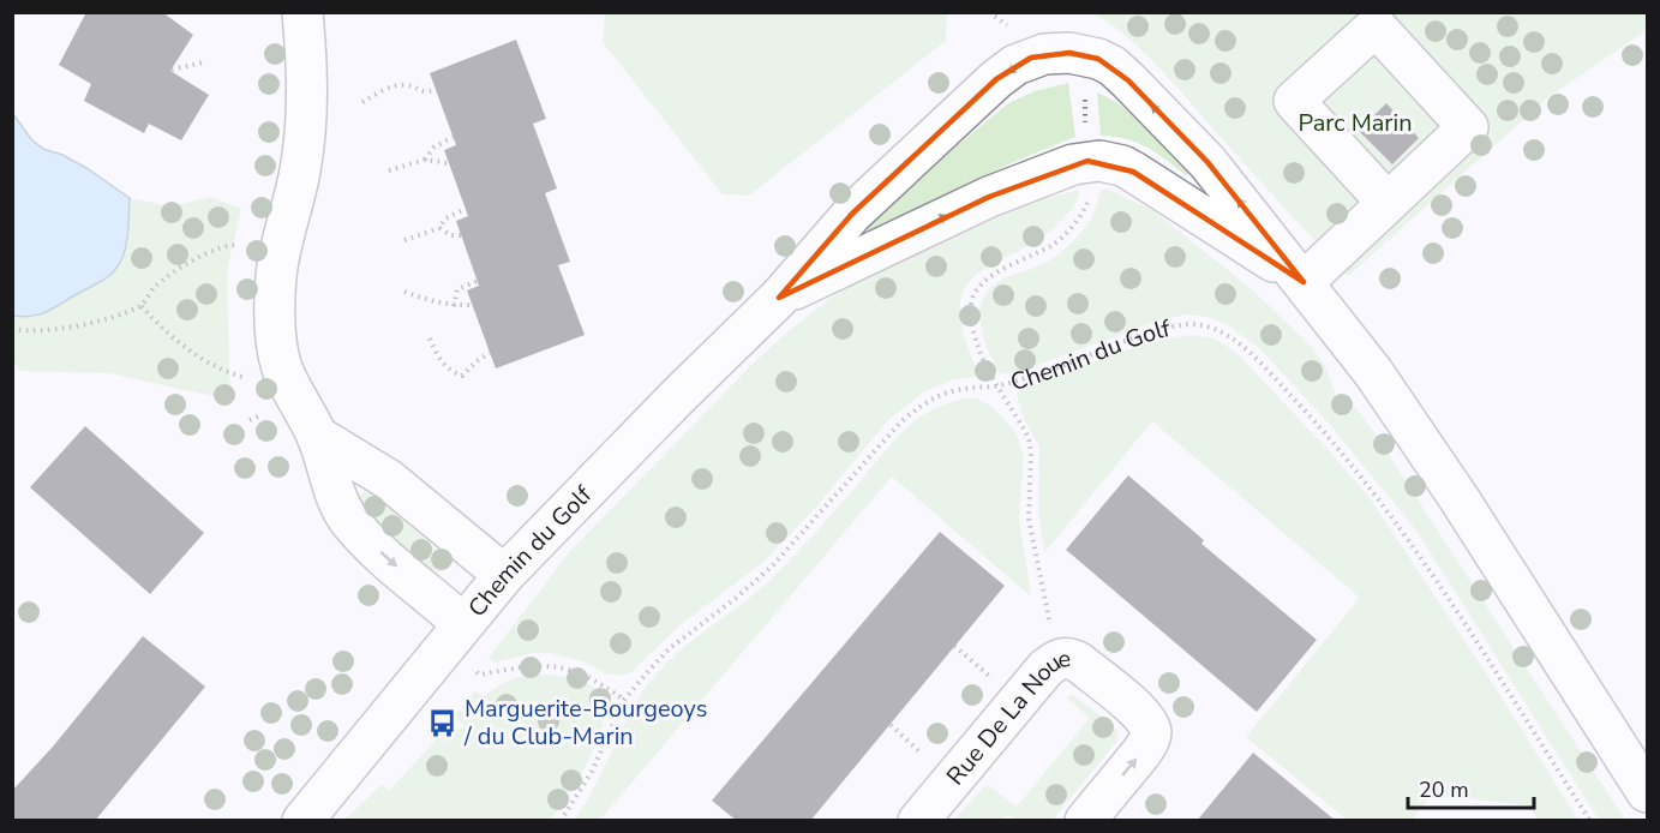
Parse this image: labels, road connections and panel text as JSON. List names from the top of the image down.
{
  "streets": {
    "street": ["Chemin du Golf", "Rue De La Noue"]
  },
  "parks": ["Parc Marin"],
  "places": {
    "bus stop": ["Marguerite-Bourgeoys / du Club-Marin"]
  },
  "scale_bar": "20 m"
}
